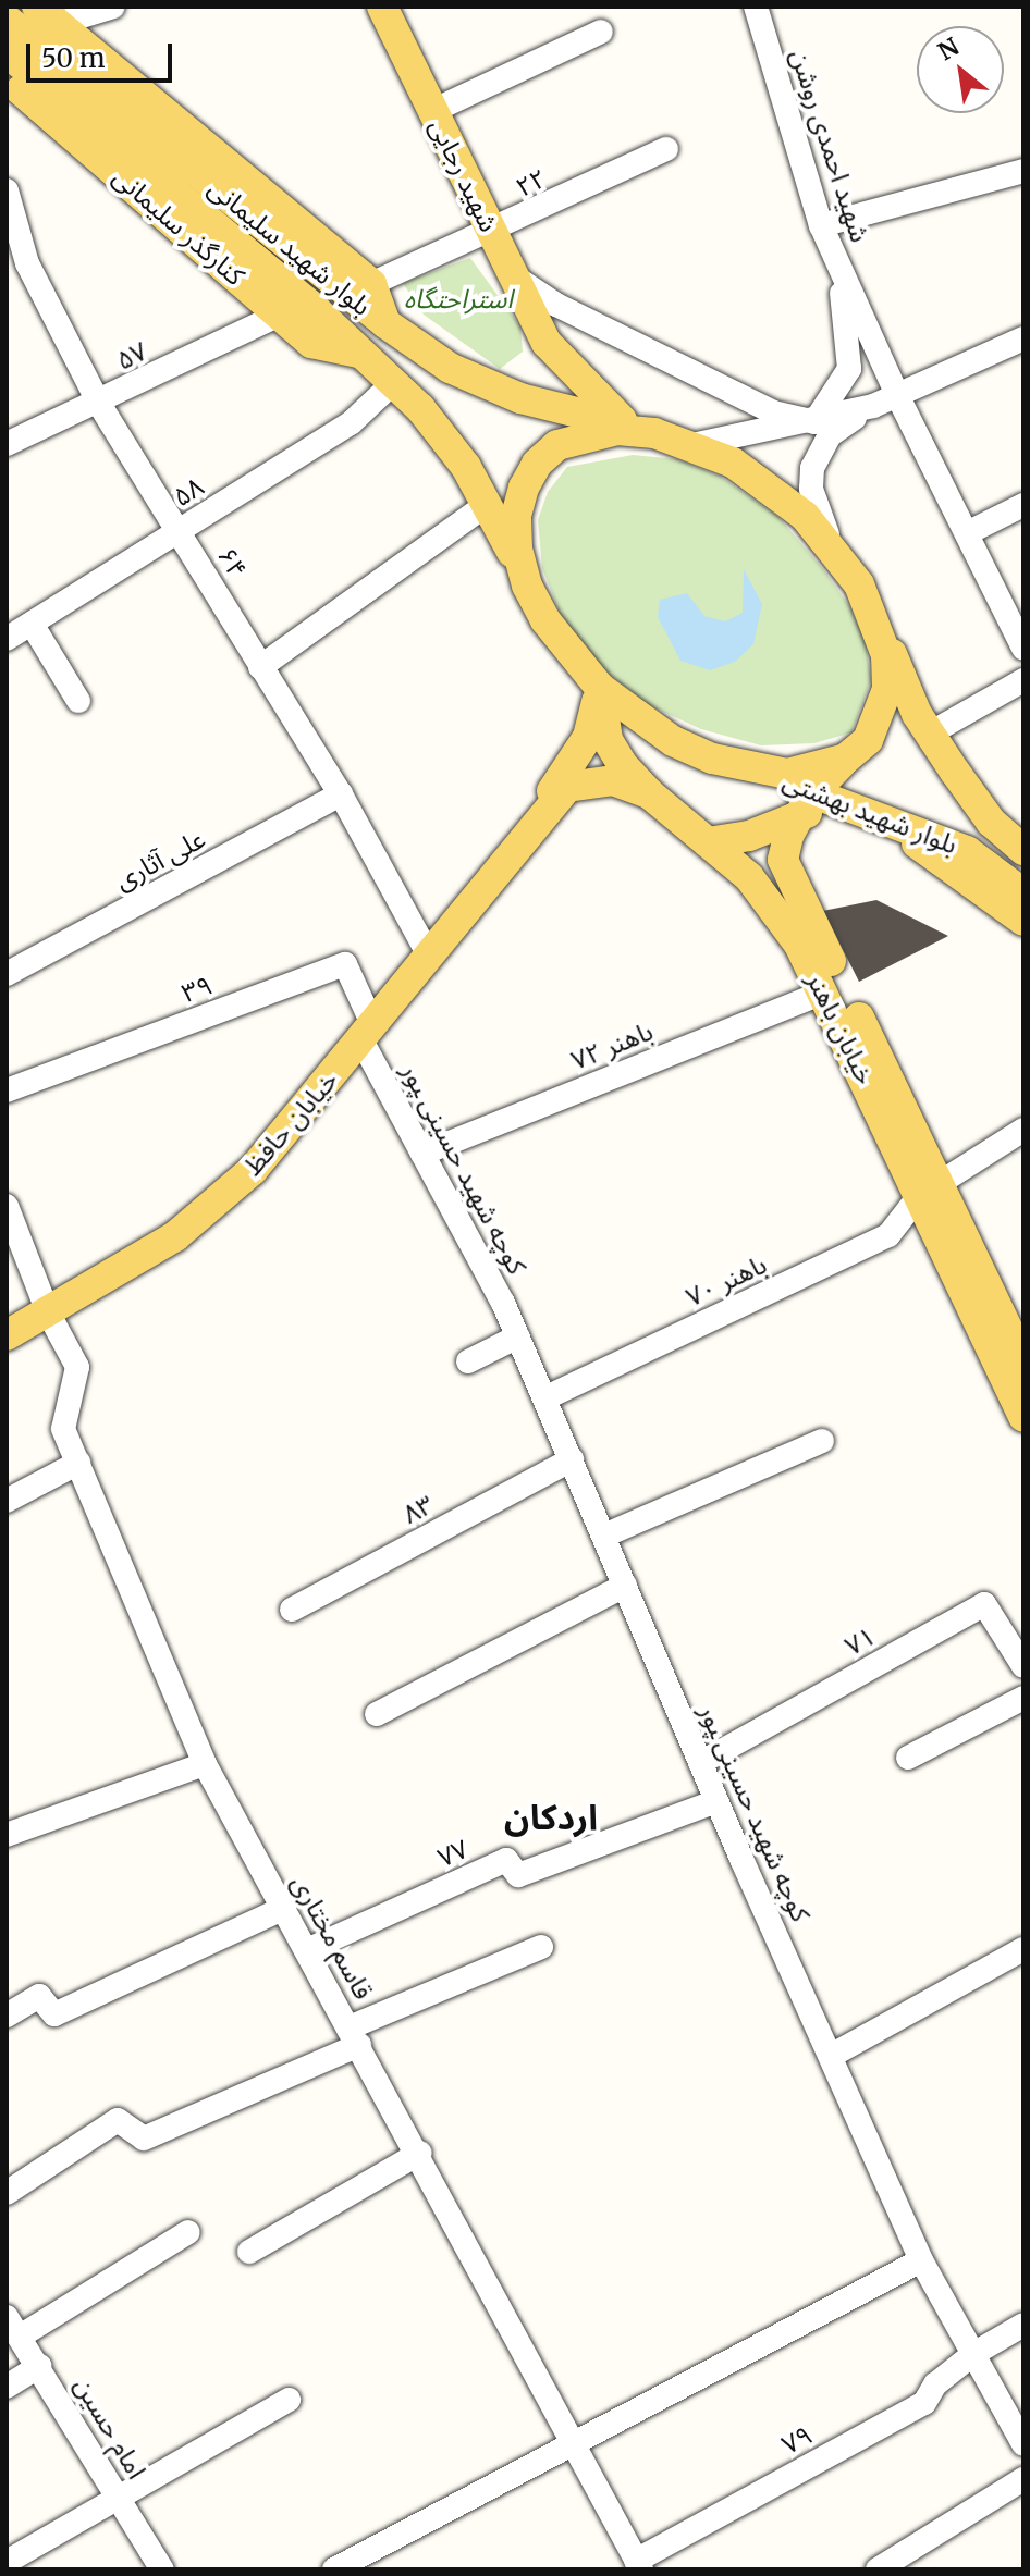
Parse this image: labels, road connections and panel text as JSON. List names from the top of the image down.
{
  "streets": {
    "main road": [
      "شهید رجایی",
      "کنارگذر سلیمانی",
      "بلوار شهید سلیمانی",
      "بلوار شهید بهشتی",
      "خیابان باهنر",
      "خیابان حافظ"
    ],
    "street": [
      "شهید احمدی روشن",
      "۲۲",
      "۵۷",
      "۵۸",
      "۶۴",
      "علی آثاری",
      "۳۹",
      "باهنر ۷۲",
      "کوچه شهید حسینی ‍پور",
      "باهنر ۷۰",
      "۸۳",
      "۷۱",
      "۷۷",
      "قاسم مختاری",
      "امام حسین",
      "۷۹"
    ]
  },
  "crossings": [
    ["شهید رجایی", "۲۲"],
    ["شهید رجایی", "بلوار شهید سلیمانی"],
    ["کنارگذر سلیمانی", "بلوار شهید سلیمانی"],
    ["کنارگذر سلیمانی", "۵۷"],
    ["بلوار شهید سلیمانی", "۵۸"],
    ["بلوار شهید سلیمانی", "بلوار شهید بهشتی"],
    ["بلوار شهید سلیمانی", "خیابان باهنر"],
    ["بلوار شهید سلیمانی", "خیابان حافظ"],
    ["۵۷", "۶۴"],
    ["۵۸", "۶۴"],
    ["۶۴", "علی آثاری"],
    ["۶۴", "خیابان حافظ"],
    ["بلوار شهید بهشتی", "خیابان باهنر"],
    ["۳۹", "خیابان حافظ"],
    ["۳۹", "کوچه شهید حسینی ‍پور"],
    ["خیابان باهنر", "باهنر ۷۲"],
    ["خیابان باهنر", "خیابان حافظ"],
    ["خیابان باهنر", "باهنر ۷۰"],
    ["باهنر ۷۲", "کوچه شهید حسینی ‍پور"],
    ["خیابان حافظ", "کوچه شهید حسینی ‍پور"],
    ["خیابان حافظ", "قاسم مختاری"],
    ["کوچه شهید حسینی ‍پور", "باهنر ۷۰"],
    ["کوچه شهید حسینی ‍پور", "۸۳"],
    ["کوچه شهید حسینی ‍پور", "۷۱"],
    ["کوچه شهید حسینی ‍پور", "۷۷"],
    ["کوچه شهید حسینی ‍پور", "۷۹"],
    ["۷۷", "قاسم مختاری"],
    ["قاسم مختاری", "۷۹"]
  ],
  "districts": ["اردکان"],
  "parks": ["استراحتگاه"],
  "scale_bar": "50 m",
  "north": "top left"
}
